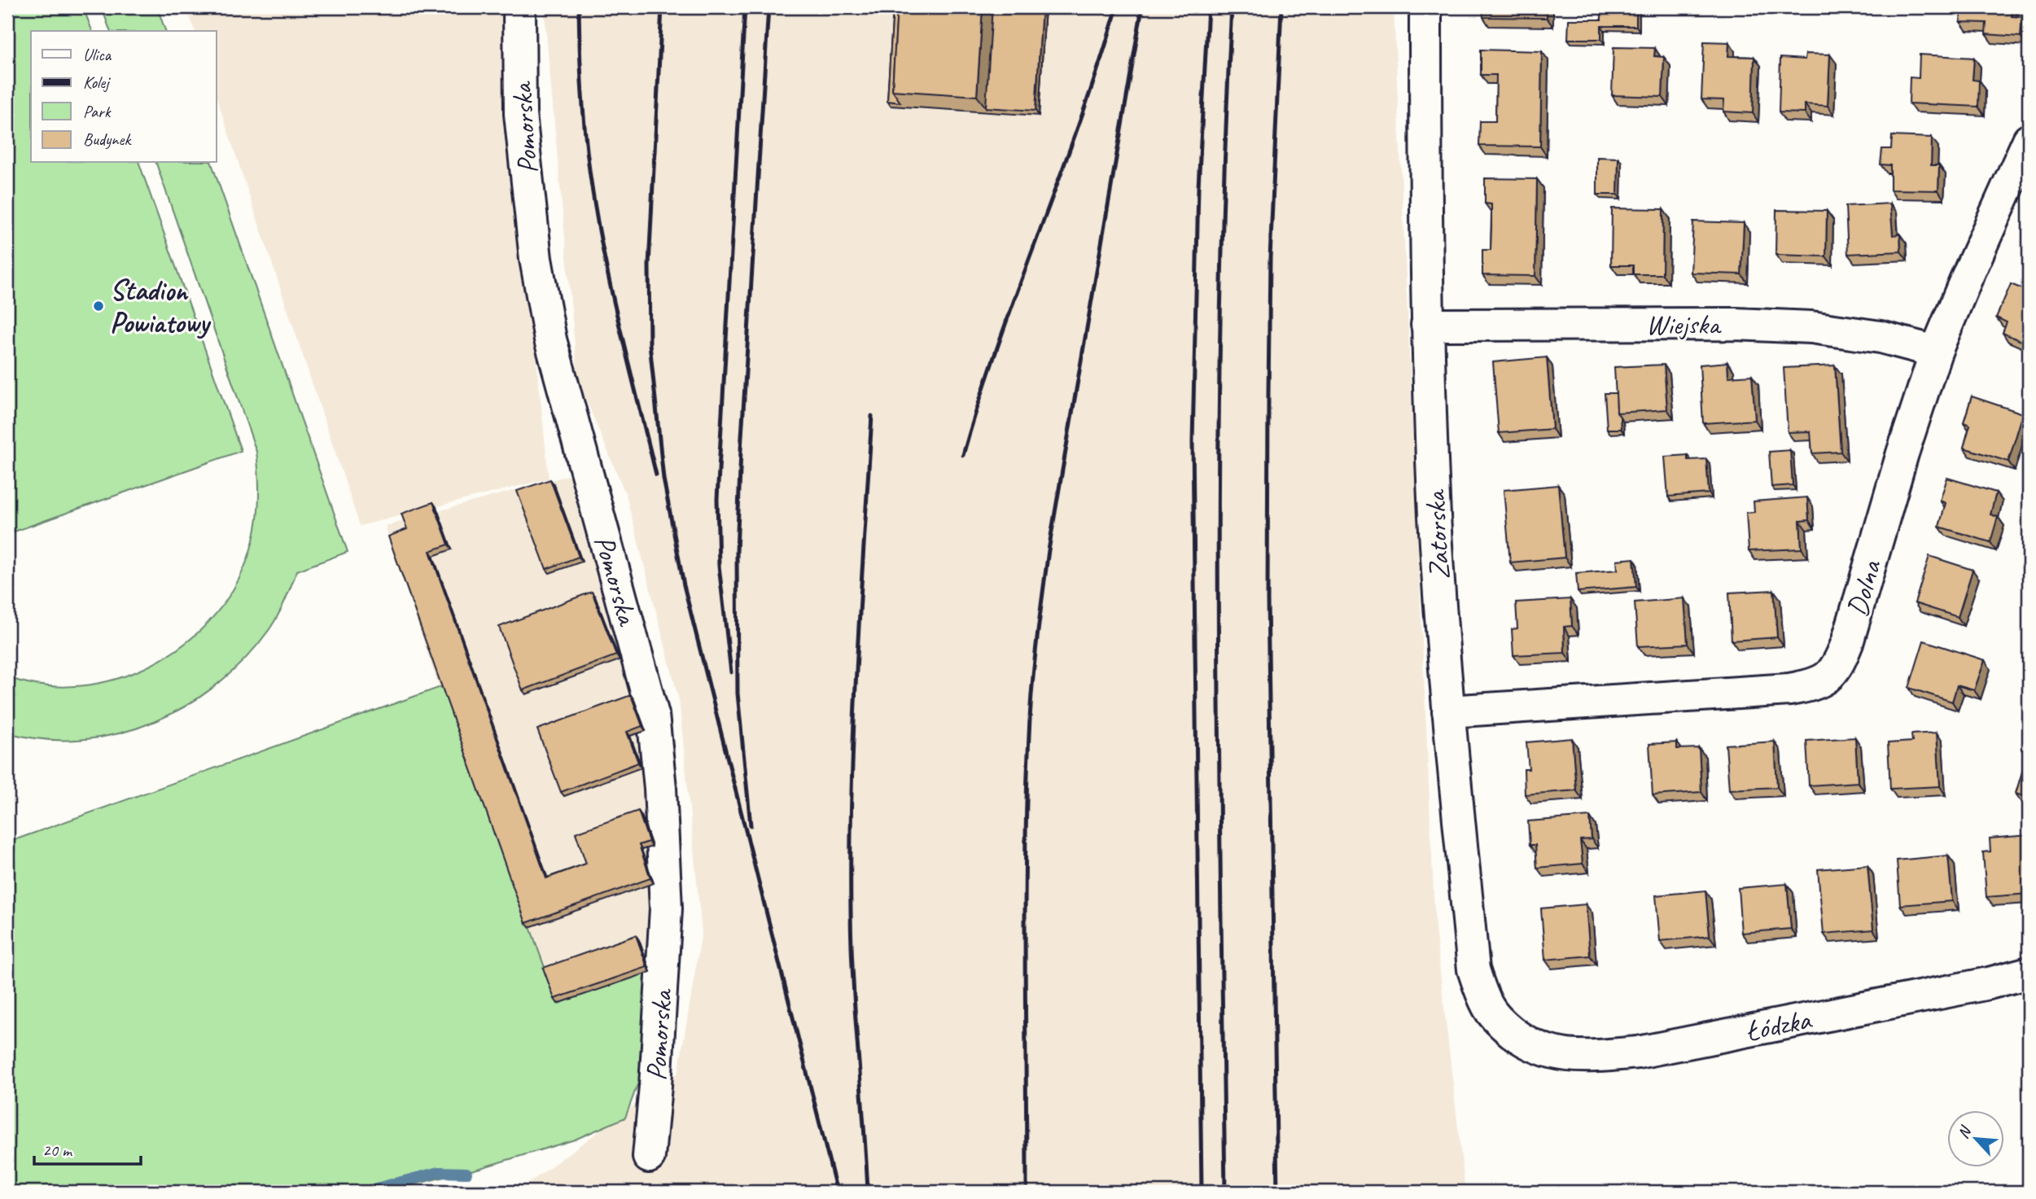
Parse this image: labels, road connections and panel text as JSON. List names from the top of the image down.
{
  "streets": {
    "street": [
      "Pomorska",
      "Wiejska",
      "Zatorska",
      "Dolna",
      "Łódzka"
    ]
  },
  "crossings": [
    ["Wiejska", "Zatorska"],
    ["Wiejska", "Dolna"],
    ["Zatorska", "Dolna"],
    ["Zatorska", "Łódzka"]
  ],
  "places": ["Stadion Powiatowy"],
  "legend": [
    "Ulica",
    "Kolej",
    "Park",
    "Budynek"
  ],
  "scale_bar": "20 m",
  "north": "top left"
}
